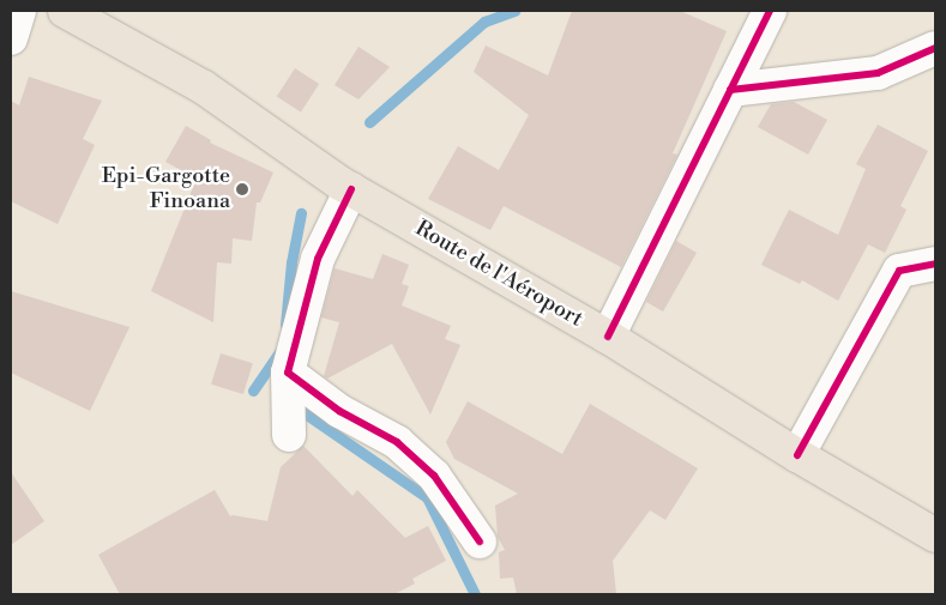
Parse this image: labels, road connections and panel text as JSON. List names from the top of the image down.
{
  "streets": {
    "main road": ["Route de l'Aéroport"]
  },
  "places": ["Epi-Gargotte Finoana"]
}
